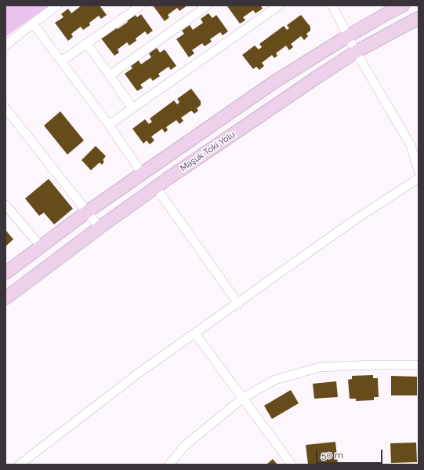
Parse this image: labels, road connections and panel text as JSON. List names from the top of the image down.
{
  "streets": {
    "main road": ["Maşuk Toki Yolu"]
  },
  "scale_bar": "50 m"
}
